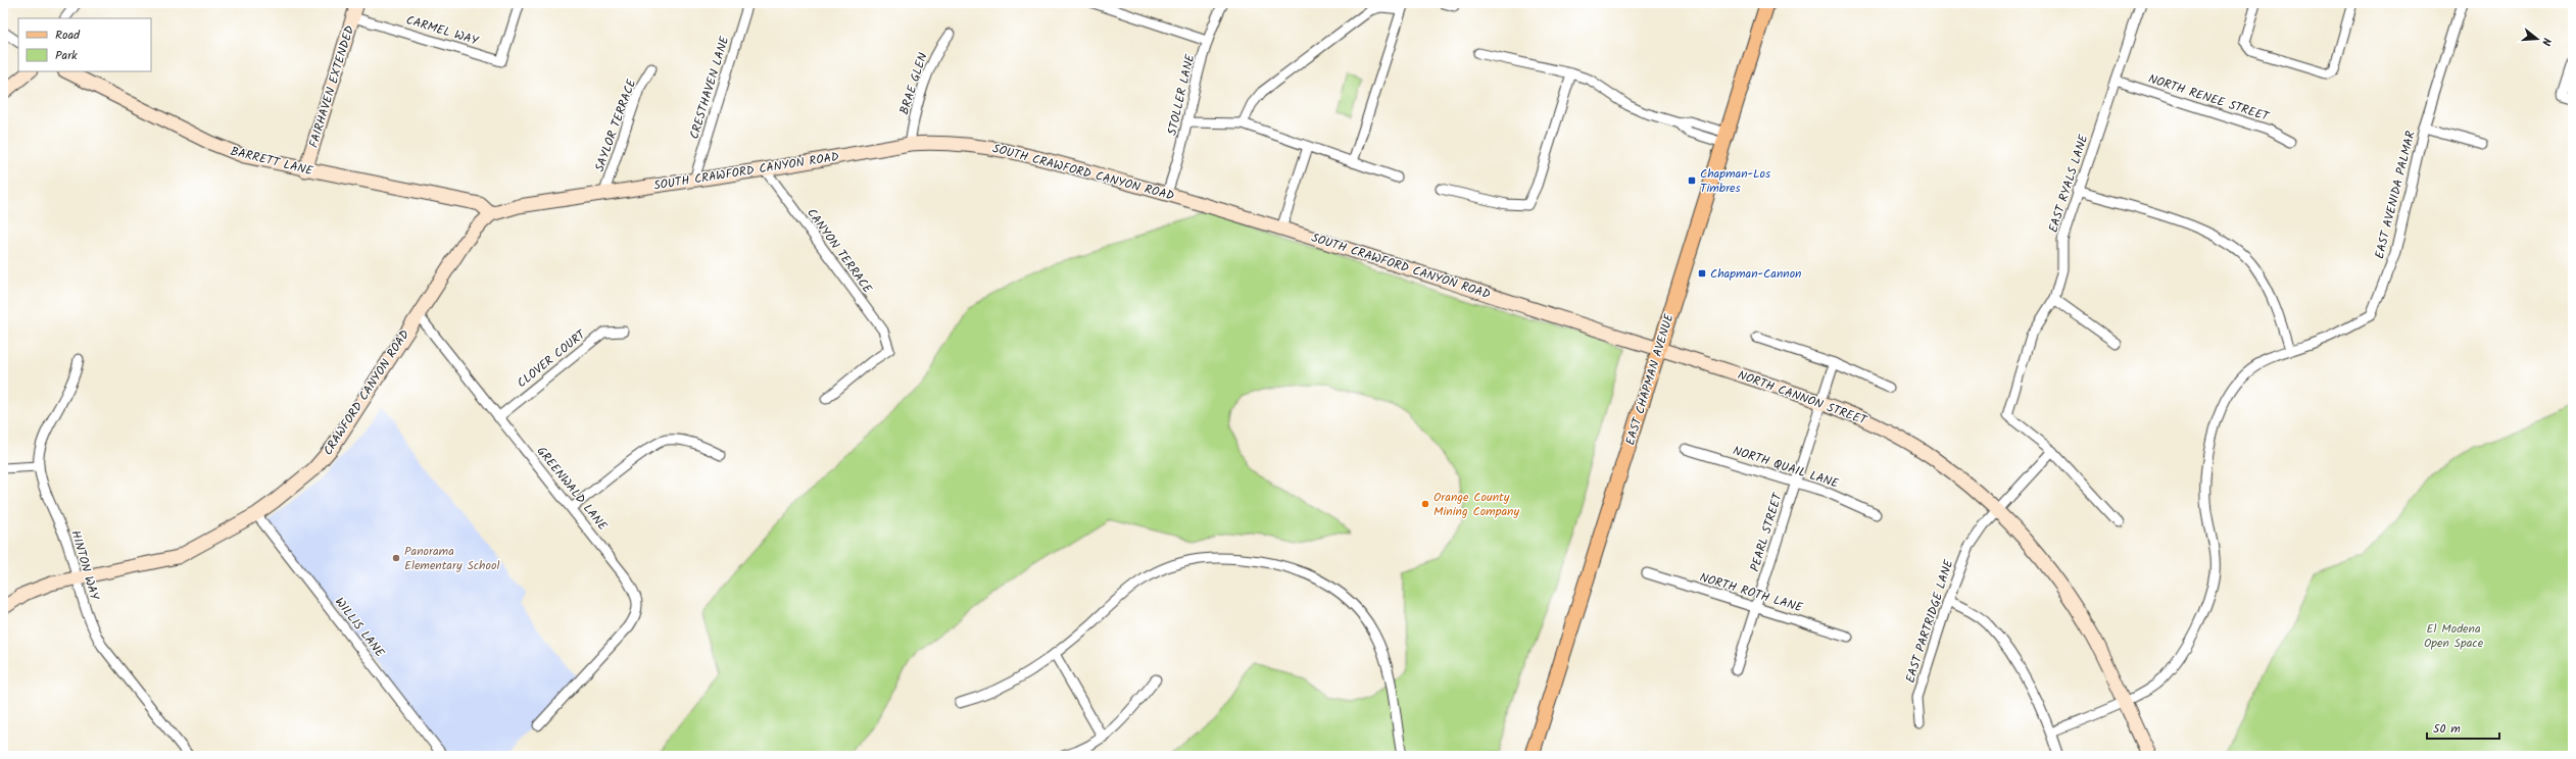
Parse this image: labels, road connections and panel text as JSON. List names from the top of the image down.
{
  "streets": {
    "main road": [
      "FAIRHAVEN EXTENDED",
      "BARRETT LANE",
      "SOUTH CRAWFORD CANYON ROAD",
      "EAST CHAPMAN AVENUE",
      "CRAWFORD CANYON ROAD",
      "NORTH CANNON STREET"
    ],
    "street": [
      "CARMEL WAY",
      "BRAE GLEN",
      "CRESTHAVEN LANE",
      "STOLLER LANE",
      "NORTH RENEE STREET",
      "SAYLOR TERRACE",
      "EAST RYALS LANE",
      "EAST AVENIDA PALMAR",
      "CANYON TERRACE",
      "CLOVER COURT",
      "NORTH QUAIL LANE",
      "GREENWALD LANE",
      "PEARL STREET",
      "HINTON WAY",
      "NORTH ROTH LANE",
      "EAST PARTRIDGE LANE",
      "WILLIS LANE"
    ]
  },
  "crossings": [
    ["CARMEL WAY", "FAIRHAVEN EXTENDED"],
    ["BRAE GLEN", "SOUTH CRAWFORD CANYON ROAD"],
    ["FAIRHAVEN EXTENDED", "BARRETT LANE"],
    ["CRESTHAVEN LANE", "SOUTH CRAWFORD CANYON ROAD"],
    ["STOLLER LANE", "SOUTH CRAWFORD CANYON ROAD"],
    ["NORTH RENEE STREET", "EAST RYALS LANE"],
    ["SAYLOR TERRACE", "SOUTH CRAWFORD CANYON ROAD"],
    ["BARRETT LANE", "SOUTH CRAWFORD CANYON ROAD"],
    ["BARRETT LANE", "CRAWFORD CANYON ROAD"],
    ["SOUTH CRAWFORD CANYON ROAD", "CANYON TERRACE"],
    ["SOUTH CRAWFORD CANYON ROAD", "EAST CHAPMAN AVENUE"],
    ["SOUTH CRAWFORD CANYON ROAD", "CRAWFORD CANYON ROAD"],
    ["SOUTH CRAWFORD CANYON ROAD", "NORTH CANNON STREET"],
    ["EAST RYALS LANE", "EAST PARTRIDGE LANE"],
    ["EAST AVENIDA PALMAR", "NORTH CANNON STREET"],
    ["CLOVER COURT", "GREENWALD LANE"],
    ["EAST CHAPMAN AVENUE", "NORTH CANNON STREET"],
    ["CRAWFORD CANYON ROAD", "GREENWALD LANE"],
    ["CRAWFORD CANYON ROAD", "HINTON WAY"],
    ["CRAWFORD CANYON ROAD", "WILLIS LANE"],
    ["NORTH CANNON STREET", "PEARL STREET"],
    ["NORTH CANNON STREET", "EAST PARTRIDGE LANE"],
    ["NORTH QUAIL LANE", "PEARL STREET"],
    ["PEARL STREET", "NORTH ROTH LANE"]
  ],
  "parks": ["El Modena Open Space"],
  "places": {
    "transit": ["Chapman-Los Timbres", "Chapman-Cannon"],
    "other": ["Orange County Mining Company", "Panorama Elementary School"]
  },
  "legend": ["Road", "Park"],
  "scale_bar": "50 m",
  "north": "right"
}
